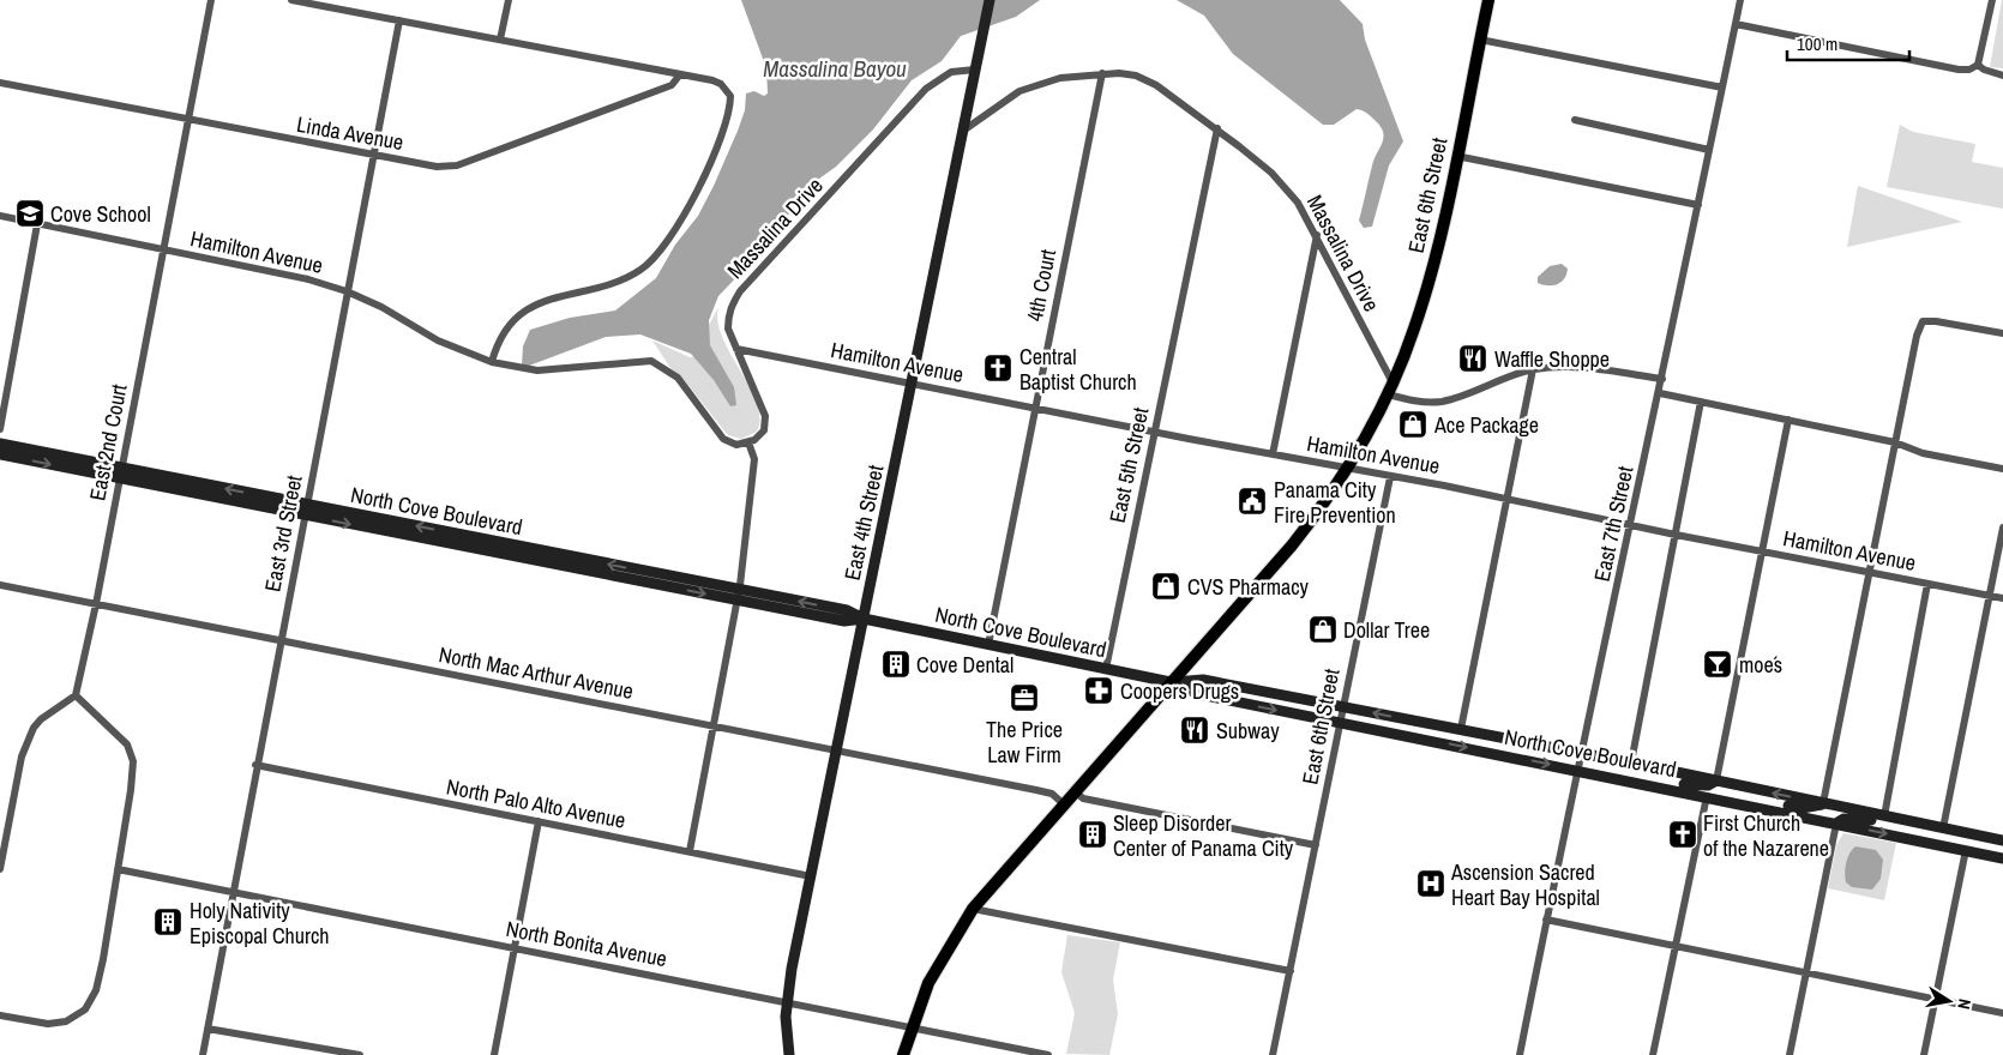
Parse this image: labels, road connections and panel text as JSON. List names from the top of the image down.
{
  "streets": {
    "main road": ["East 6th Street"],
    "street": [
      "Linda Avenue",
      "Massalina Drive",
      "Hamilton Avenue",
      "4th Court",
      "East 2nd Court",
      "East 5th Street",
      "North Cove Boulevard",
      "East 4th Street",
      "East 7th Street",
      "East 3rd Street",
      "North Mac Arthur Avenue",
      "North Palo Alto Avenue",
      "North Bonita Avenue"
    ]
  },
  "crossings": [
    ["Linda Avenue", "East 2nd Court"],
    ["Linda Avenue", "East 3rd Street"],
    ["East 6th Street", "Massalina Drive"],
    ["East 6th Street", "Hamilton Avenue"],
    ["East 6th Street", "North Cove Boulevard"],
    ["East 6th Street", "North Mac Arthur Avenue"],
    ["East 6th Street", "North Bonita Avenue"],
    ["Massalina Drive", "Hamilton Avenue"],
    ["Massalina Drive", "4th Court"],
    ["Massalina Drive", "East 5th Street"],
    ["Massalina Drive", "East 4th Street"],
    ["Hamilton Avenue", "4th Court"],
    ["Hamilton Avenue", "East 2nd Court"],
    ["Hamilton Avenue", "East 5th Street"],
    ["Hamilton Avenue", "East 4th Street"],
    ["Hamilton Avenue", "East 7th Street"],
    ["Hamilton Avenue", "East 3rd Street"],
    ["4th Court", "North Cove Boulevard"],
    ["East 2nd Court", "North Cove Boulevard"],
    ["East 2nd Court", "North Mac Arthur Avenue"],
    ["East 5th Street", "North Cove Boulevard"],
    ["North Cove Boulevard", "East 4th Street"],
    ["North Cove Boulevard", "East 7th Street"],
    ["North Cove Boulevard", "East 3rd Street"],
    ["East 4th Street", "North Mac Arthur Avenue"],
    ["East 4th Street", "North Palo Alto Avenue"],
    ["East 4th Street", "North Bonita Avenue"],
    ["East 3rd Street", "North Mac Arthur Avenue"],
    ["East 3rd Street", "North Palo Alto Avenue"],
    ["East 3rd Street", "North Bonita Avenue"]
  ],
  "water": ["Massalina Bayou"],
  "places": {
    "school or university": ["Cove School"],
    "restaurant": ["Waffle Shoppe", "Subway"],
    "church": ["Central Baptist Church", "First Church of the Nazarene"],
    "shop": ["Ace Package", "CVS Pharmacy", "Dollar Tree"],
    "public building": ["Panama City Fire Prevention"],
    "building": ["Cove Dental", "Sleep Disorder Center of Panama City", "Holy Nativity Episcopal Church"],
    "bar": ["moe´s"],
    "pharmacy": ["Coopers Drugs"],
    "office": ["The Price Law Firm"],
    "hospital": ["Ascension Sacred Heart Bay Hospital"]
  },
  "scale_bar": "100 m",
  "north": "right"
}
